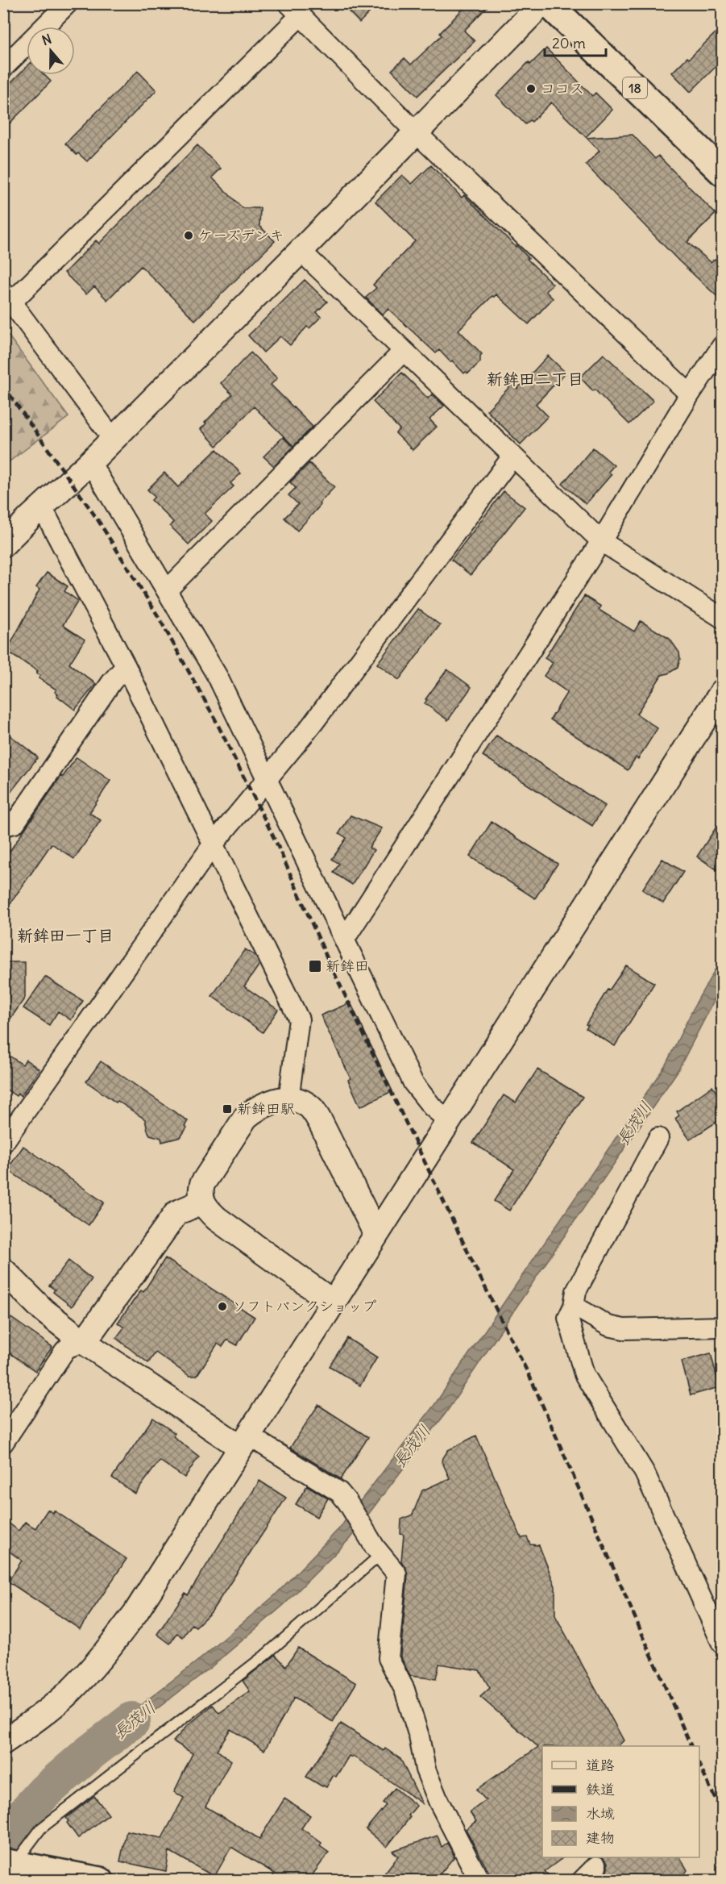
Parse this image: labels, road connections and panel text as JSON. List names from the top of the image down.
{
  "streets": {
    "main road": ["18"]
  },
  "districts": ["新鉾田二丁目", "新鉾田一丁目"],
  "water": ["長茂川"],
  "places": {
    "other": ["ココス", "ケーズデンキ", "ソフトバンクショップ"],
    "transit": ["新鉾田", "新鉾田駅"]
  },
  "legend": [
    "道路",
    "鉄道",
    "水域",
    "建物"
  ],
  "scale_bar": "20 m",
  "north": "top"
}
